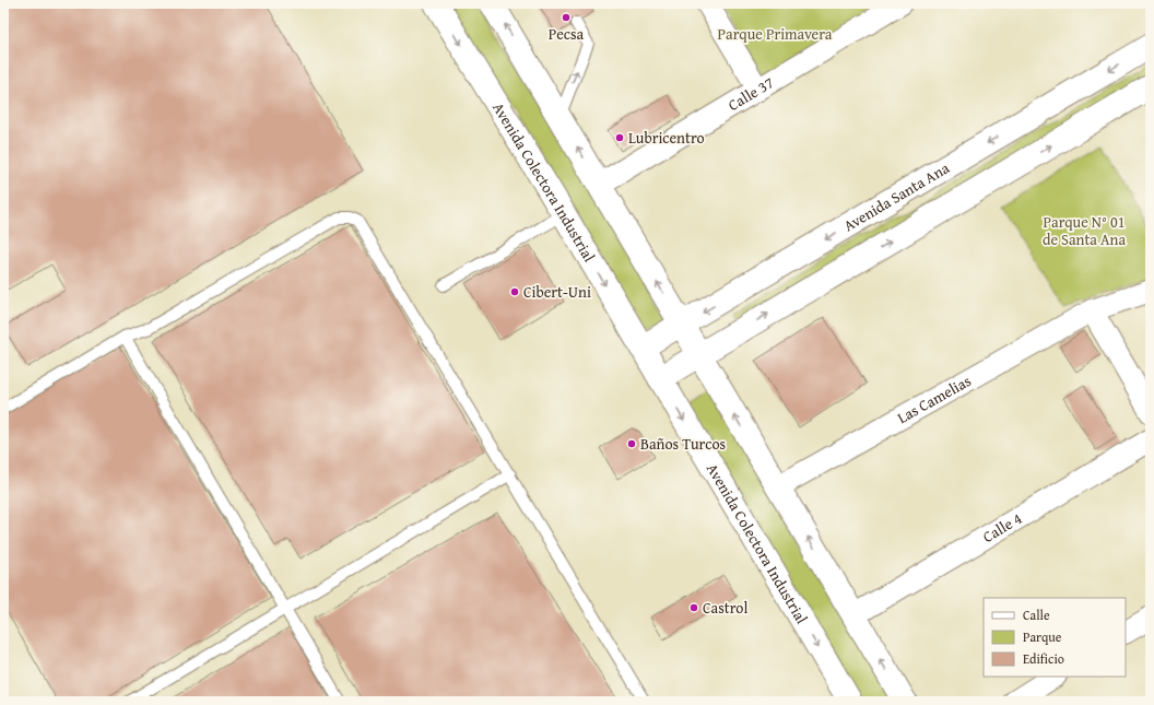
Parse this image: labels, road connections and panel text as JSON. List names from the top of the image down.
{
  "streets": {
    "main road": ["Avenida Colectora Industrial", "Avenida Santa Ana"],
    "street": ["Calle 37", "Las Camelias", "Calle 4"]
  },
  "crossings": [
    ["Avenida Colectora Industrial", "Avenida Santa Ana"]
  ],
  "parks": ["Parque Primavera", "Parque N° 01 de Santa Ana"],
  "places": [
    "Pecsa",
    "Lubricentro",
    "Cibert-Uni",
    "Baños Turcos",
    "Castrol"
  ],
  "legend": ["Calle", "Parque", "Edificio"]
}
